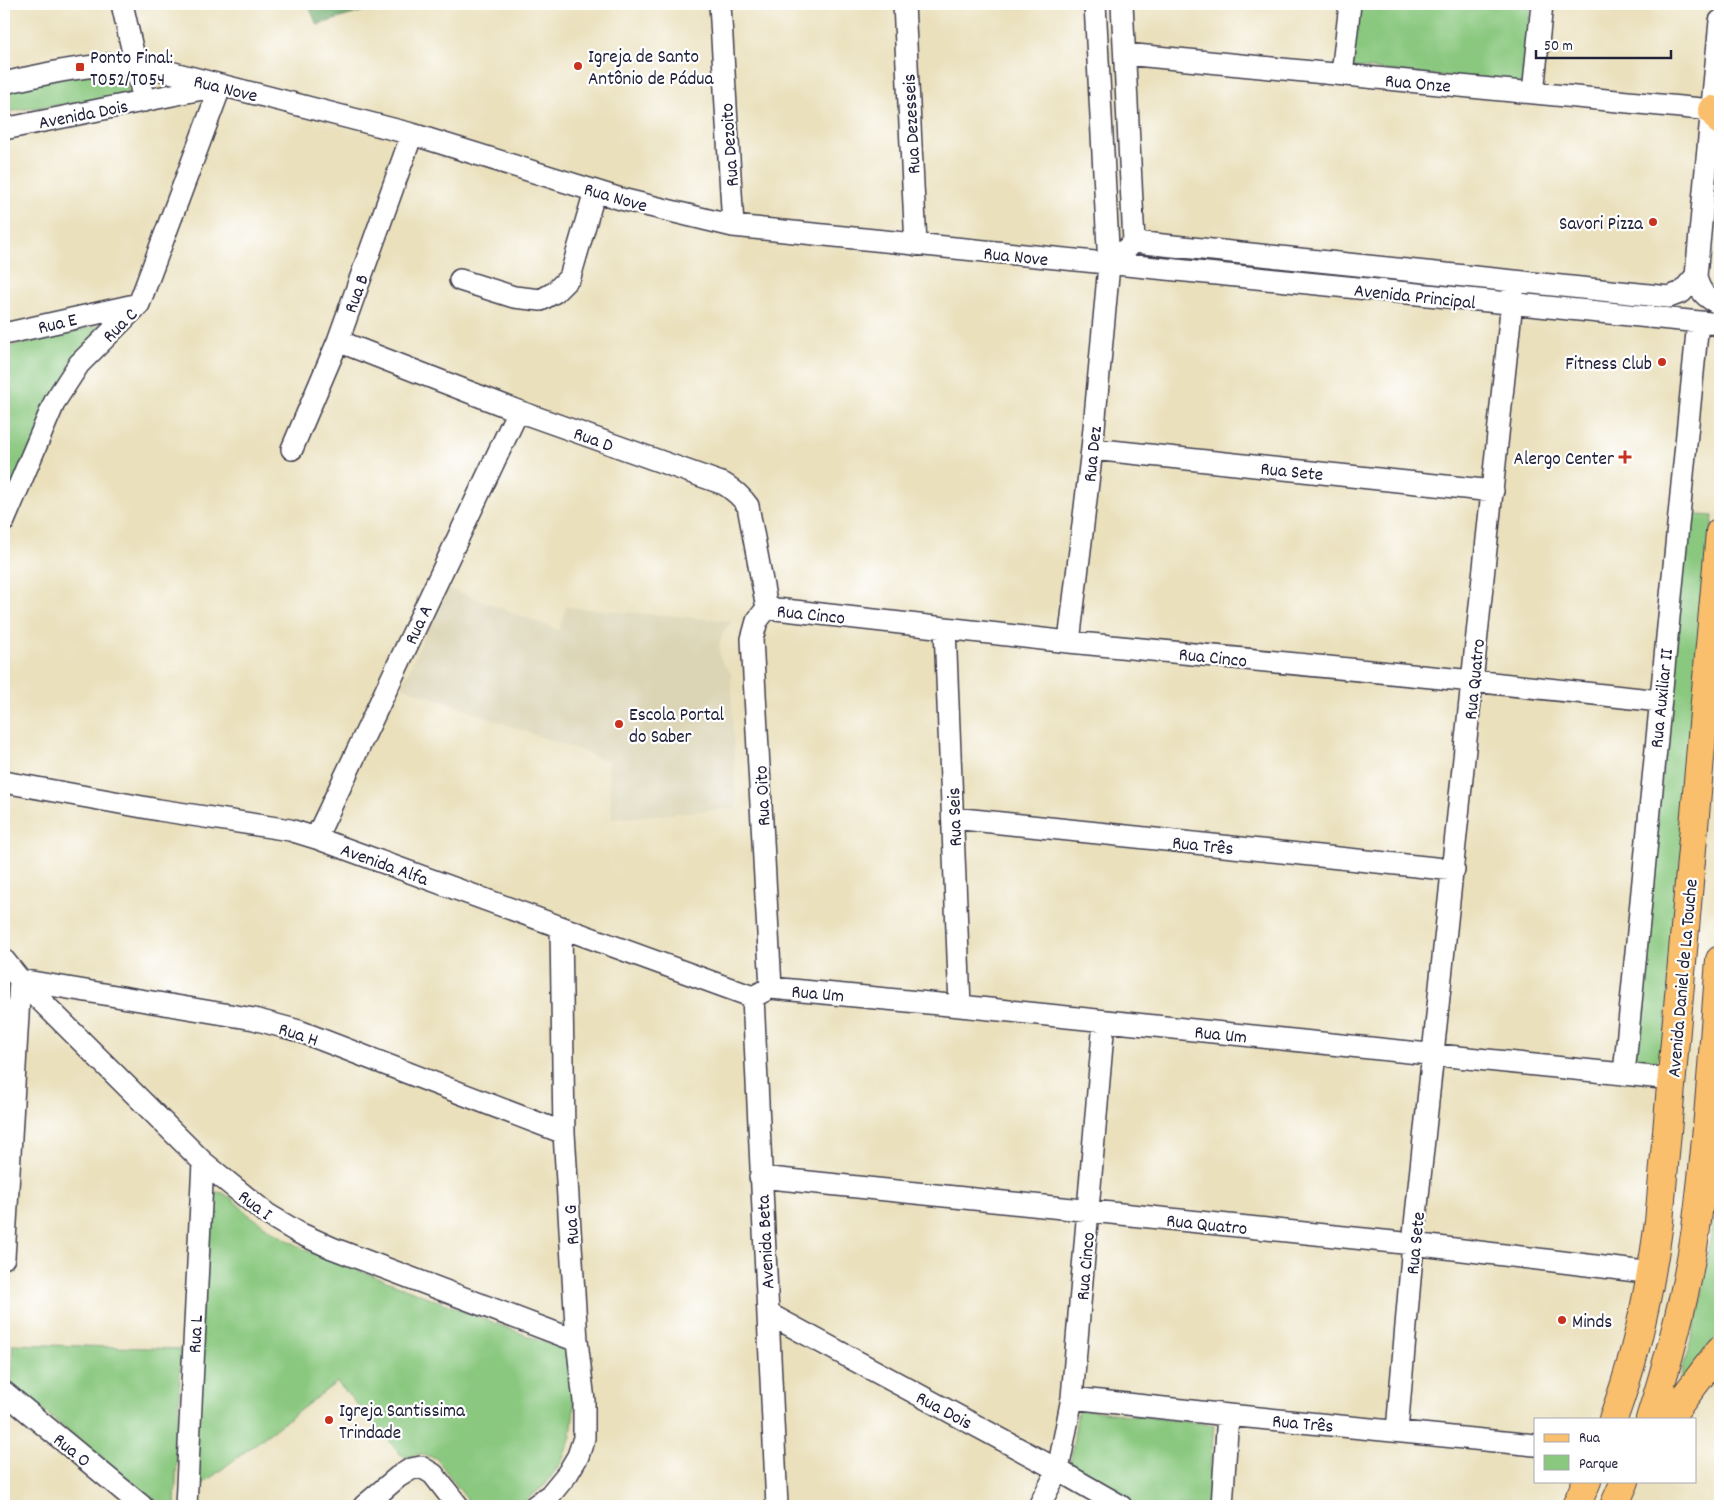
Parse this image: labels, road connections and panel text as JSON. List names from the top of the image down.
{
  "streets": {
    "main road": ["Avenida Daniel de La Touche"],
    "street": [
      "Rua Onze",
      "Rua Nove",
      "Avenida Dois",
      "Rua Dezesseis",
      "Rua Dezoito",
      "Rua B",
      "Avenida Principal",
      "Rua E",
      "Rua C",
      "Rua D",
      "Rua Dez",
      "Rua Sete",
      "Rua Cinco",
      "Rua A",
      "Rua Quatro",
      "Rua Auxiliar II",
      "Rua Oito",
      "Rua Seis",
      "Rua Três",
      "Avenida Alfa",
      "Rua Um",
      "Rua H",
      "Rua I",
      "Rua G",
      "Avenida Beta",
      "Rua L",
      "Rua Dois",
      "Rua O"
    ]
  },
  "crossings": [
    ["Rua Nove", "Avenida Dois"],
    ["Rua Nove", "Rua Dezesseis"],
    ["Rua Nove", "Rua Dezoito"],
    ["Rua Nove", "Rua B"],
    ["Rua Nove", "Avenida Principal"],
    ["Rua Nove", "Rua C"],
    ["Rua Nove", "Rua Dez"],
    ["Avenida Dois", "Rua C"],
    ["Rua B", "Rua D"],
    ["Avenida Principal", "Rua Dez"],
    ["Avenida Principal", "Rua Quatro"],
    ["Avenida Principal", "Rua Auxiliar II"],
    ["Rua E", "Rua C"],
    ["Rua D", "Rua Cinco"],
    ["Rua D", "Rua A"],
    ["Rua D", "Rua Oito"],
    ["Rua Dez", "Rua Sete"],
    ["Rua Dez", "Rua Cinco"],
    ["Rua Sete", "Rua Quatro"],
    ["Rua Sete", "Rua Três"],
    ["Rua Sete", "Rua Um"],
    ["Rua Cinco", "Rua Quatro"],
    ["Rua Cinco", "Rua Auxiliar II"],
    ["Rua Cinco", "Rua Oito"],
    ["Rua Cinco", "Rua Seis"],
    ["Rua Cinco", "Rua Três"],
    ["Rua Cinco", "Rua Um"],
    ["Rua Cinco", "Rua Dois"],
    ["Rua A", "Avenida Alfa"],
    ["Rua Quatro", "Rua Três"],
    ["Rua Quatro", "Avenida Daniel de La Touche"],
    ["Rua Quatro", "Rua Um"],
    ["Rua Quatro", "Avenida Beta"],
    ["Rua Auxiliar II", "Rua Um"],
    ["Rua Oito", "Avenida Alfa"],
    ["Rua Oito", "Rua Um"],
    ["Rua Oito", "Avenida Beta"],
    ["Rua Seis", "Rua Três"],
    ["Rua Seis", "Rua Um"],
    ["Avenida Alfa", "Rua Um"],
    ["Avenida Alfa", "Rua G"],
    ["Avenida Alfa", "Avenida Beta"],
    ["Avenida Daniel de La Touche", "Rua Um"],
    ["Rua Um", "Avenida Beta"],
    ["Rua H", "Rua I"],
    ["Rua H", "Rua G"],
    ["Rua I", "Rua G"],
    ["Rua I", "Rua L"],
    ["Avenida Beta", "Rua Dois"]
  ],
  "places": {
    "other": [
      "Igreja de Santo Antônio de Pádua",
      "Savori Pizza",
      "Fitness Club",
      "Escola Portal do Saber",
      "Minds",
      "Igreja Santissima Trindade"
    ],
    "transit": ["Ponto Final: T052/T054"],
    "health": ["Alergo Center"]
  },
  "legend": ["Rua", "Parque"],
  "scale_bar": "50 m"
}
